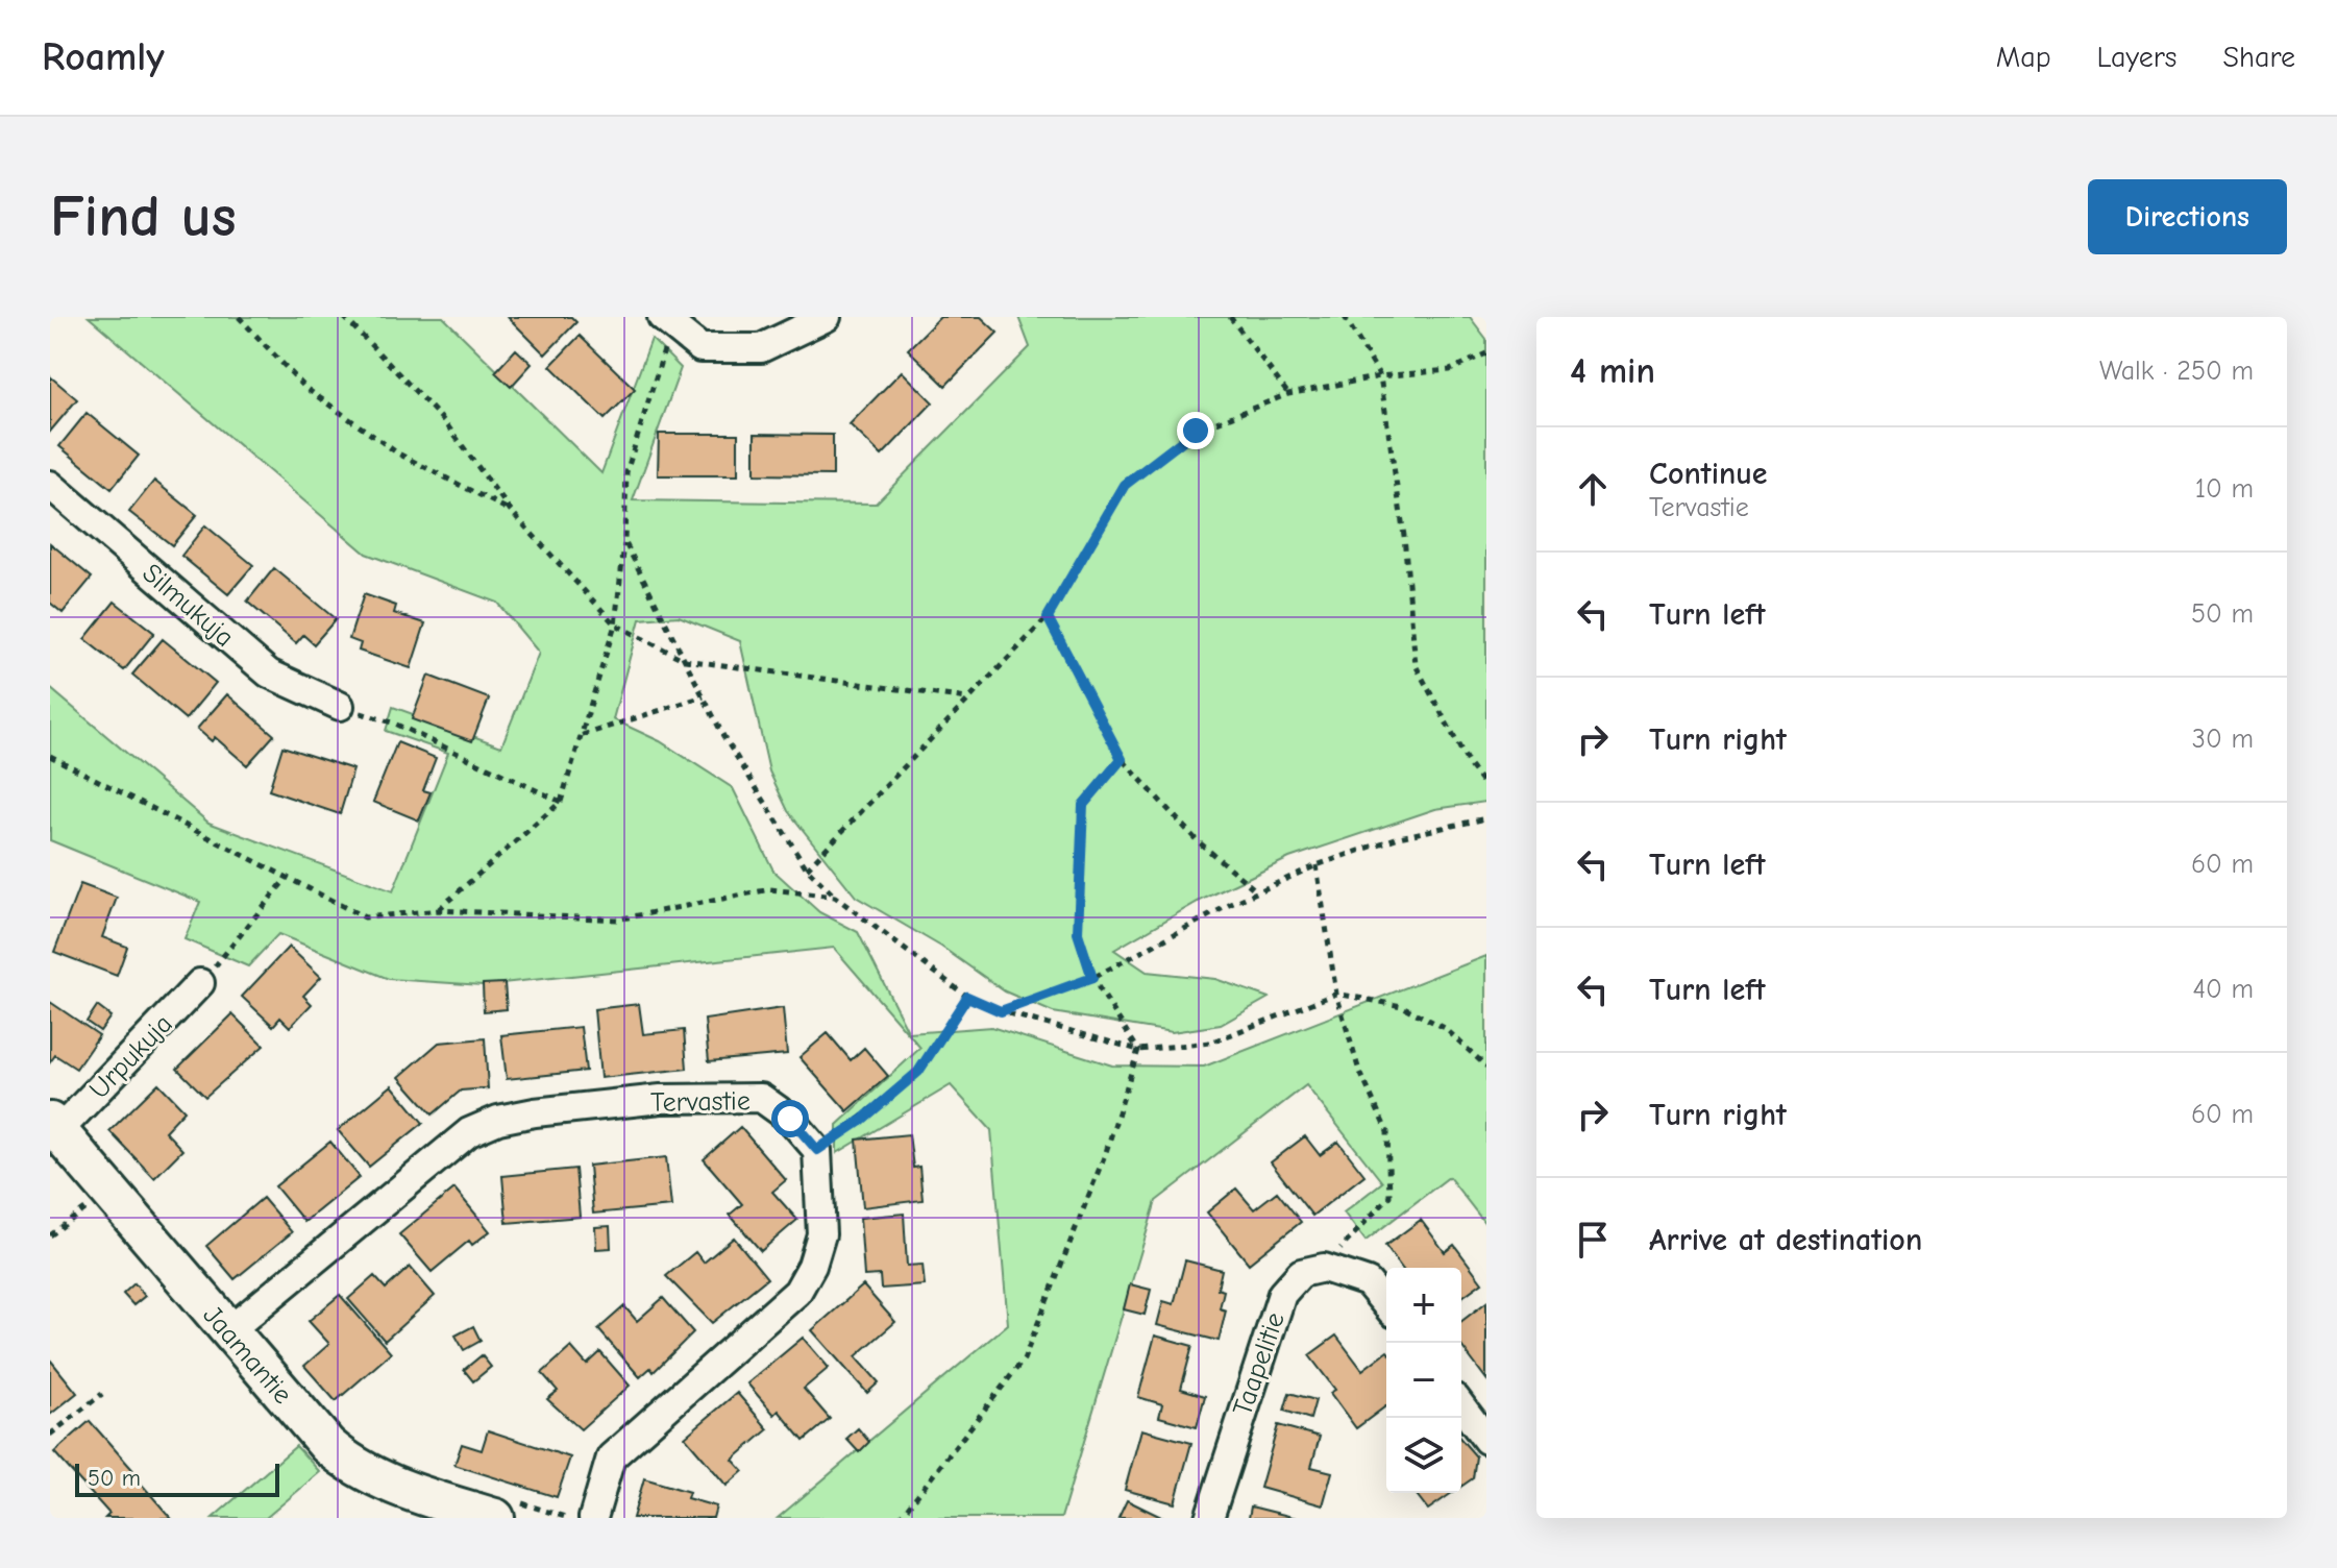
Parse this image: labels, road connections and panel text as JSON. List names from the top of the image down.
{
  "streets": {
    "street": [
      "Silmukuja",
      "Urpukuja",
      "Tervastie",
      "Jaamantie",
      "Taapelitie"
    ]
  },
  "crossings": [
    ["Urpukuja", "Jaamantie"],
    ["Tervastie", "Jaamantie"]
  ],
  "scale_bar": "50 m",
  "page": {
    "header": "Roamly",
    "nav": ["Map", "Layers", "Share"],
    "buttons": "Directions",
    "title": "Find us",
    "heading": ["4 min", "Walk · 250 m"],
    "list": [
      ["Continue", "Tervastie", "10 m"],
      ["Turn left", "50 m"],
      ["Turn right", "30 m"],
      ["Turn left", "60 m"],
      ["Turn left", "40 m"],
      ["Turn right", "60 m"],
      "Arrive at destination"
    ],
    "map_buttons": ["+", "−"],
    "scale": "50 m"
  }
}
